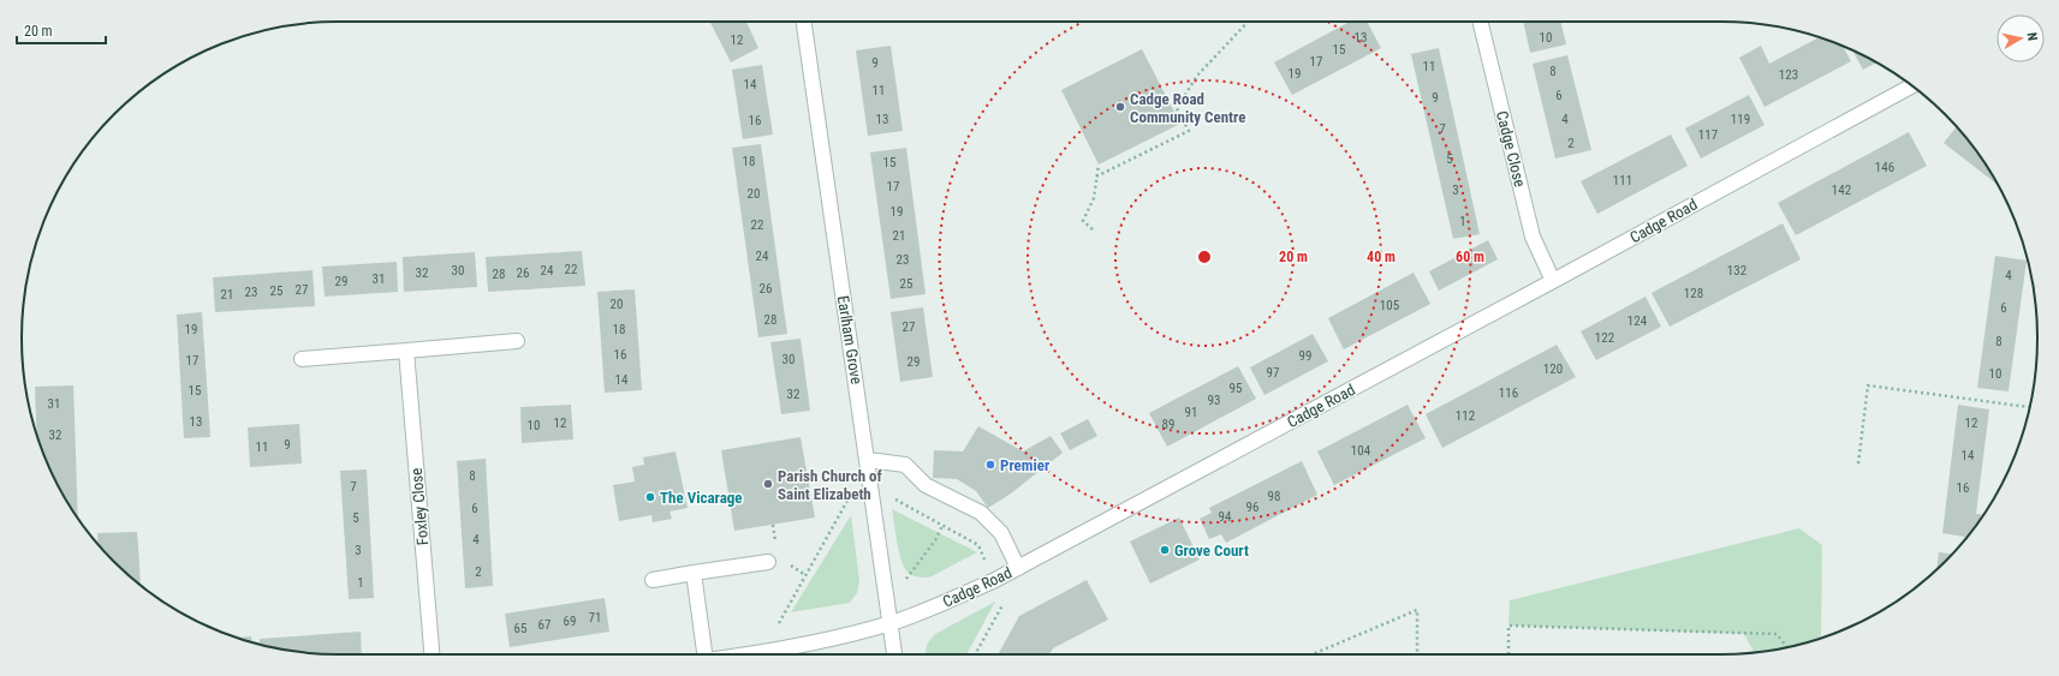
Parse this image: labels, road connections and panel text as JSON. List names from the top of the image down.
{
  "streets": {
    "street": [
      "Cadge Close",
      "Cadge Road",
      "Earlham Grove",
      "Foxley Close"
    ]
  },
  "crossings": [
    ["Cadge Close", "Cadge Road"],
    ["Cadge Road", "Earlham Grove"]
  ],
  "places": [
    "Cadge Road Community Centre",
    "Premier",
    "Parish Church of Saint Elizabeth",
    "The Vicarage",
    "Grove Court"
  ],
  "house_numbers": [
    "13",
    "10",
    "12",
    "15",
    "17",
    "9",
    "11",
    "8",
    "19",
    "123",
    "14",
    "11",
    "6",
    "9",
    "13",
    "4",
    "119",
    "16",
    "7",
    "117",
    "2",
    "5",
    "18",
    "15",
    "146",
    "111",
    "17",
    "3",
    "142",
    "20",
    "19",
    "1",
    "22",
    "21",
    "24",
    "23",
    "22",
    "30",
    "24",
    "132",
    "32",
    "26",
    "28",
    "4",
    "31",
    "29",
    "25",
    "26",
    "27",
    "25",
    "23",
    "128",
    "21",
    "20",
    "105",
    "6",
    "28",
    "124",
    "27",
    "19",
    "18",
    "122",
    "8",
    "16",
    "99",
    "30",
    "17",
    "29",
    "120",
    "97",
    "10",
    "14",
    "95",
    "15",
    "116",
    "32",
    "93",
    "31",
    "91",
    "112",
    "13",
    "12",
    "12",
    "89",
    "10",
    "32",
    "9",
    "11",
    "104",
    "14",
    "8",
    "7",
    "16",
    "98",
    "96",
    "6",
    "94",
    "5",
    "4",
    "3",
    "2",
    "1",
    "71",
    "69",
    "67",
    "65"
  ],
  "scale_bar": "20 m",
  "north": "right",
  "rings": ["20 m", "40 m", "60 m"]
}
